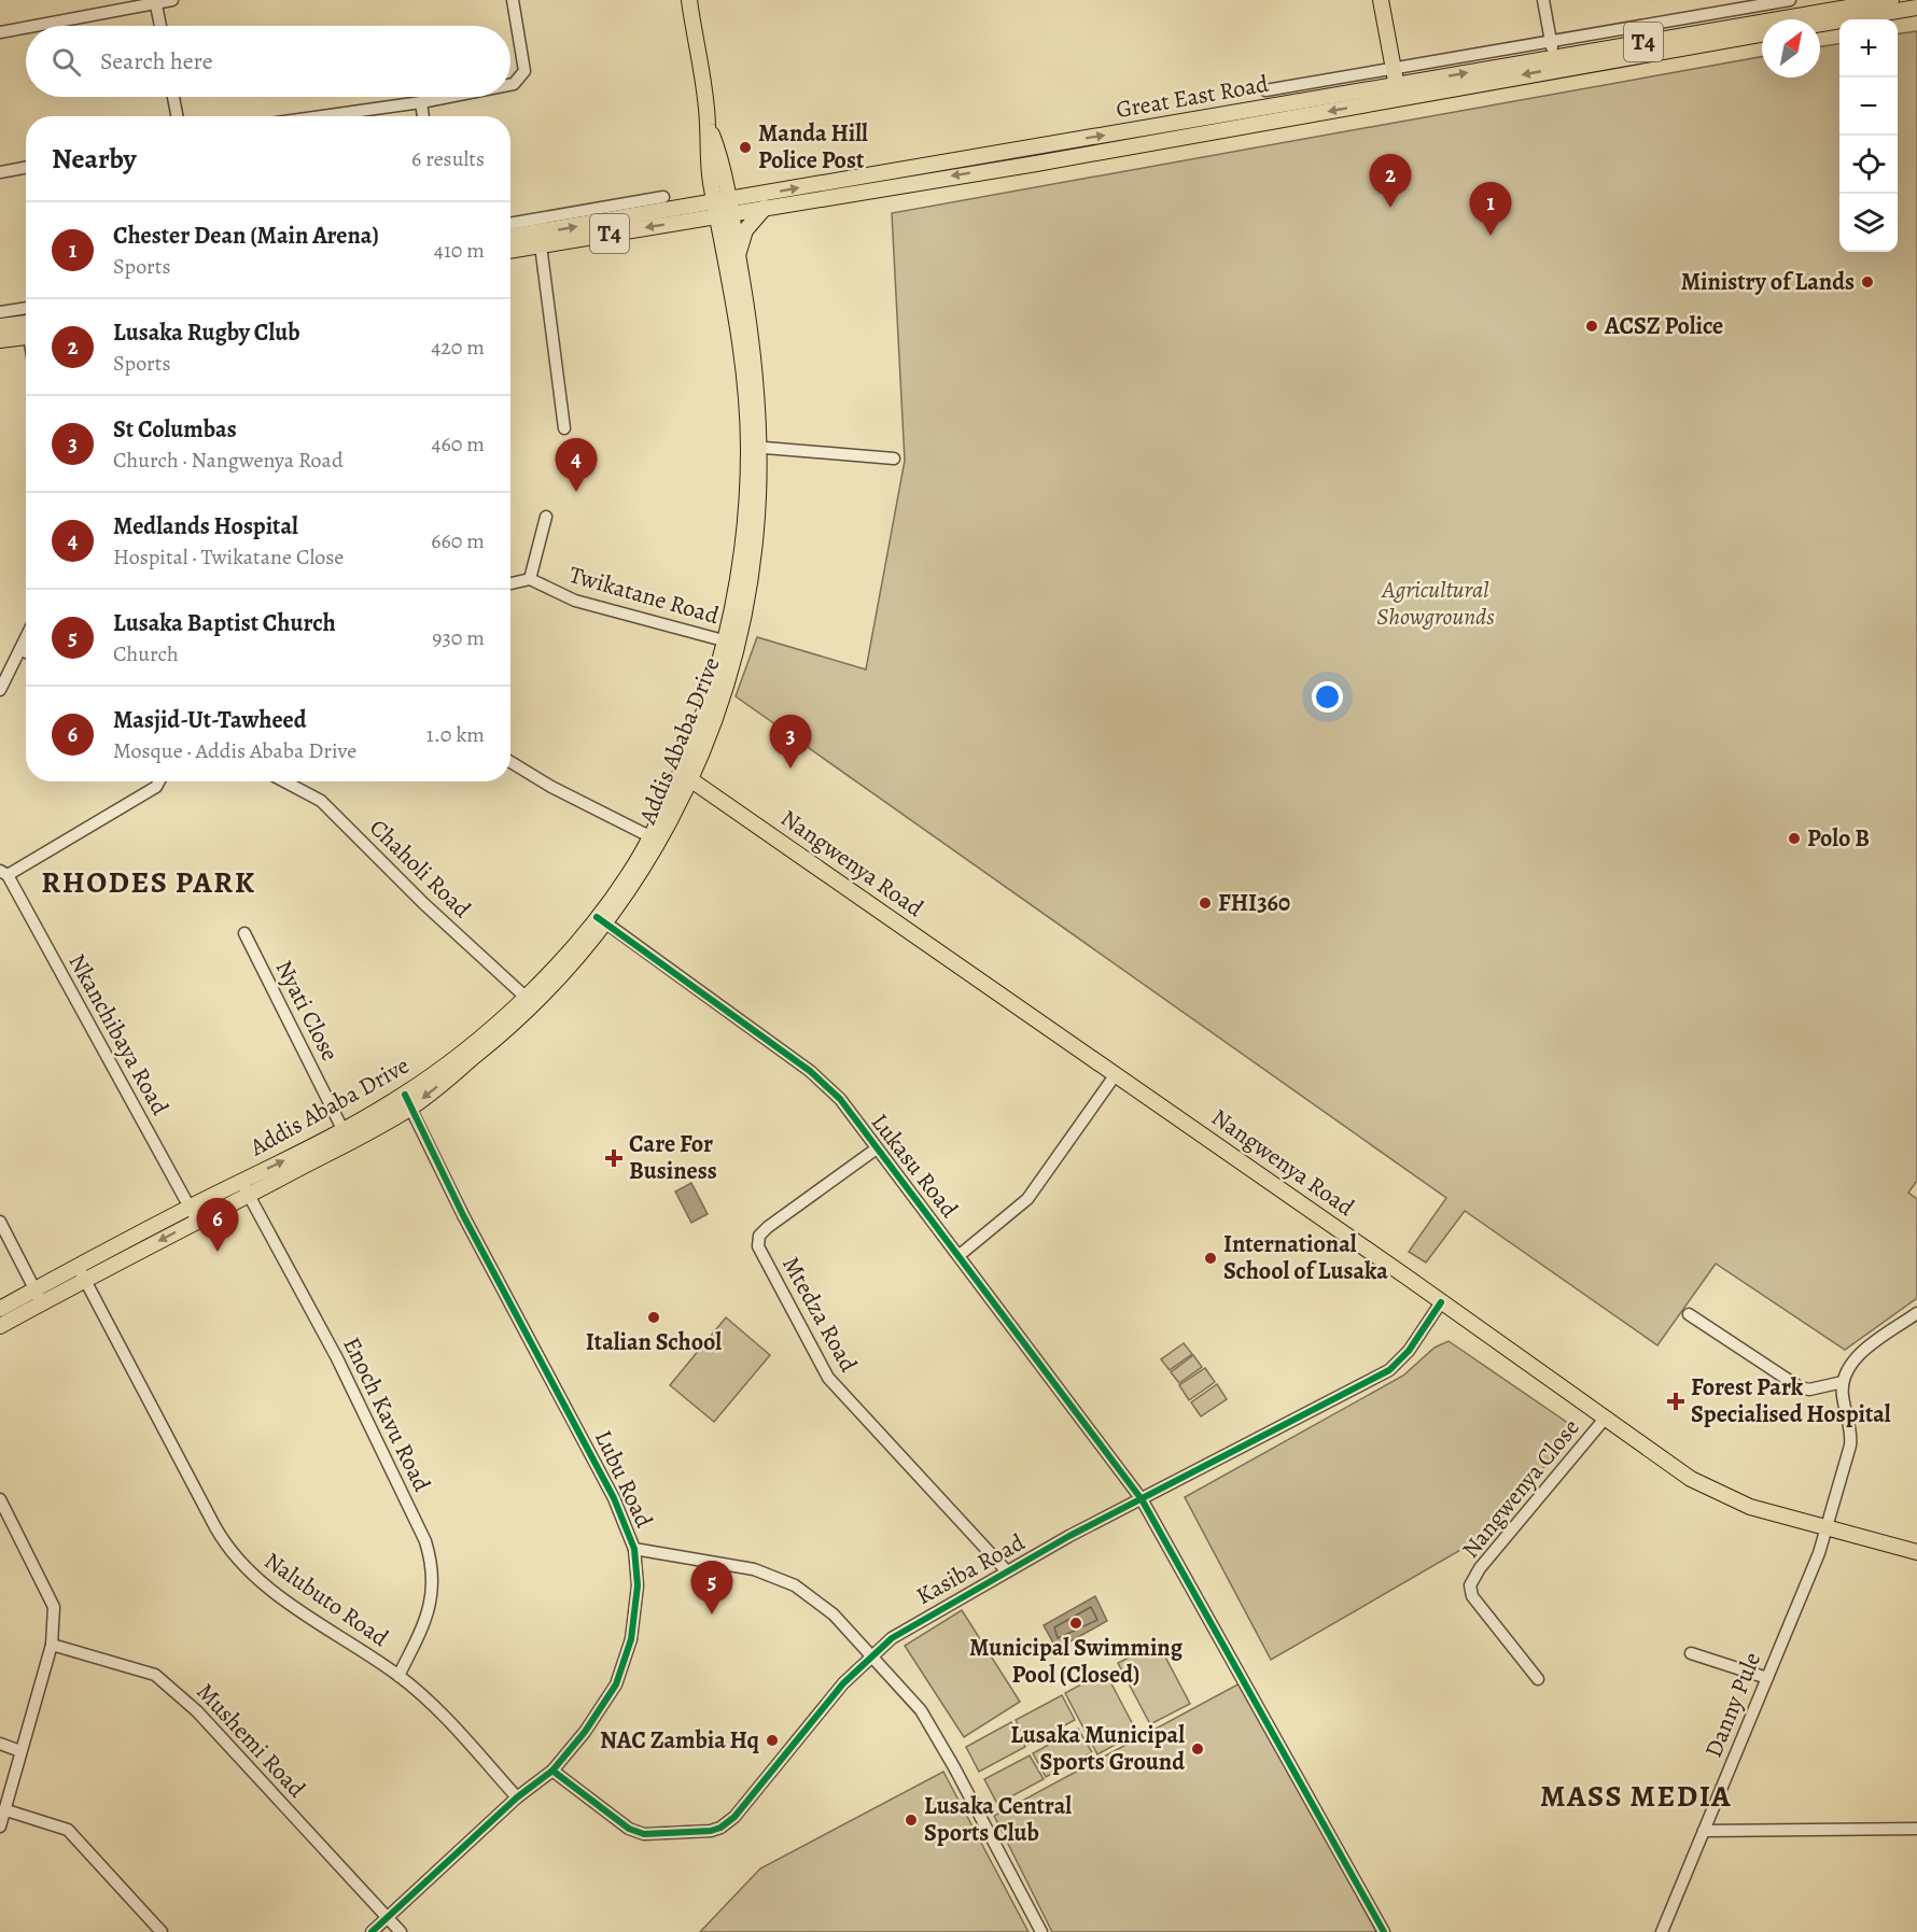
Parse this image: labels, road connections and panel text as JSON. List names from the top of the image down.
{
  "streets": {
    "main road": [
      "T4",
      "Great East Road",
      "Addis Ababa Drive",
      "Nangwenya Road"
    ],
    "street": [
      "Twikatane Road",
      "Chaholi Road",
      "Nyati Close",
      "Nkanchibaya Road",
      "Lukasu Road",
      "Mtedza Road",
      "Enoch Kavu Road",
      "Lubu Road",
      "Nangwenya Close",
      "Kasiba Road",
      "Nalubuto Road",
      "Danny Pule",
      "Mushemi Road"
    ]
  },
  "crossings": [
    ["Great East Road", "Addis Ababa Drive"],
    ["Twikatane Road", "Addis Ababa Drive"],
    ["Addis Ababa Drive", "Nangwenya Road"],
    ["Addis Ababa Drive", "Chaholi Road"],
    ["Addis Ababa Drive", "Nyati Close"],
    ["Addis Ababa Drive", "Nkanchibaya Road"],
    ["Addis Ababa Drive", "Lukasu Road"],
    ["Addis Ababa Drive", "Enoch Kavu Road"],
    ["Addis Ababa Drive", "Lubu Road"],
    ["Addis Ababa Drive", "Nalubuto Road"],
    ["Nangwenya Road", "Nangwenya Close"],
    ["Nangwenya Road", "Kasiba Road"],
    ["Nangwenya Road", "Danny Pule"],
    ["Lukasu Road", "Mtedza Road"],
    ["Lukasu Road", "Kasiba Road"],
    ["Mtedza Road", "Kasiba Road"],
    ["Enoch Kavu Road", "Nalubuto Road"],
    ["Lubu Road", "Kasiba Road"],
    ["Lubu Road", "Nalubuto Road"],
    ["Lubu Road", "Mushemi Road"]
  ],
  "districts": ["RHODES PARK", "MASS MEDIA"],
  "parks": ["Agricultural Showgrounds"],
  "places": {
    "other": [
      "Manda Hill Police Post",
      "Ministry of Lands",
      "ACSZ Police",
      "Polo B",
      "FHI360",
      "International School of Lusaka",
      "Italian School",
      "Municipal Swimming Pool (Closed)",
      "NAC Zambia Hq",
      "Lusaka Municipal Sports Ground",
      "Lusaka Central Sports Club"
    ],
    "health": ["Care For Business", "Forest Park Specialised Hospital"]
  },
  "north": "top right",
  "page": {
    "map_buttons": ["+", "−"],
    "search": "Search here",
    "heading": ["Nearby", "6 results"],
    "pins": [
      "2",
      "1",
      "4",
      "3",
      "6",
      "5"
    ],
    "list": [
      {
        "mark": "1",
        "name": "Chester Dean (Main Arena)",
        "note": "Sports",
        "value": "410 m"
      },
      {
        "mark": "2",
        "name": "Lusaka Rugby Club",
        "note": "Sports",
        "value": "420 m"
      },
      {
        "mark": "3",
        "name": "St Columbas",
        "note": "Church · Nangwenya Road",
        "value": "460 m"
      },
      {
        "mark": "4",
        "name": "Medlands Hospital",
        "note": "Hospital · Twikatane Close",
        "value": "660 m"
      },
      {
        "mark": "5",
        "name": "Lusaka Baptist Church",
        "note": "Church",
        "value": "930 m"
      },
      {
        "mark": "6",
        "name": "Masjid-Ut-Tawheed",
        "note": "Mosque · Addis Ababa Drive",
        "value": "1.0 km"
      }
    ]
  }
}
